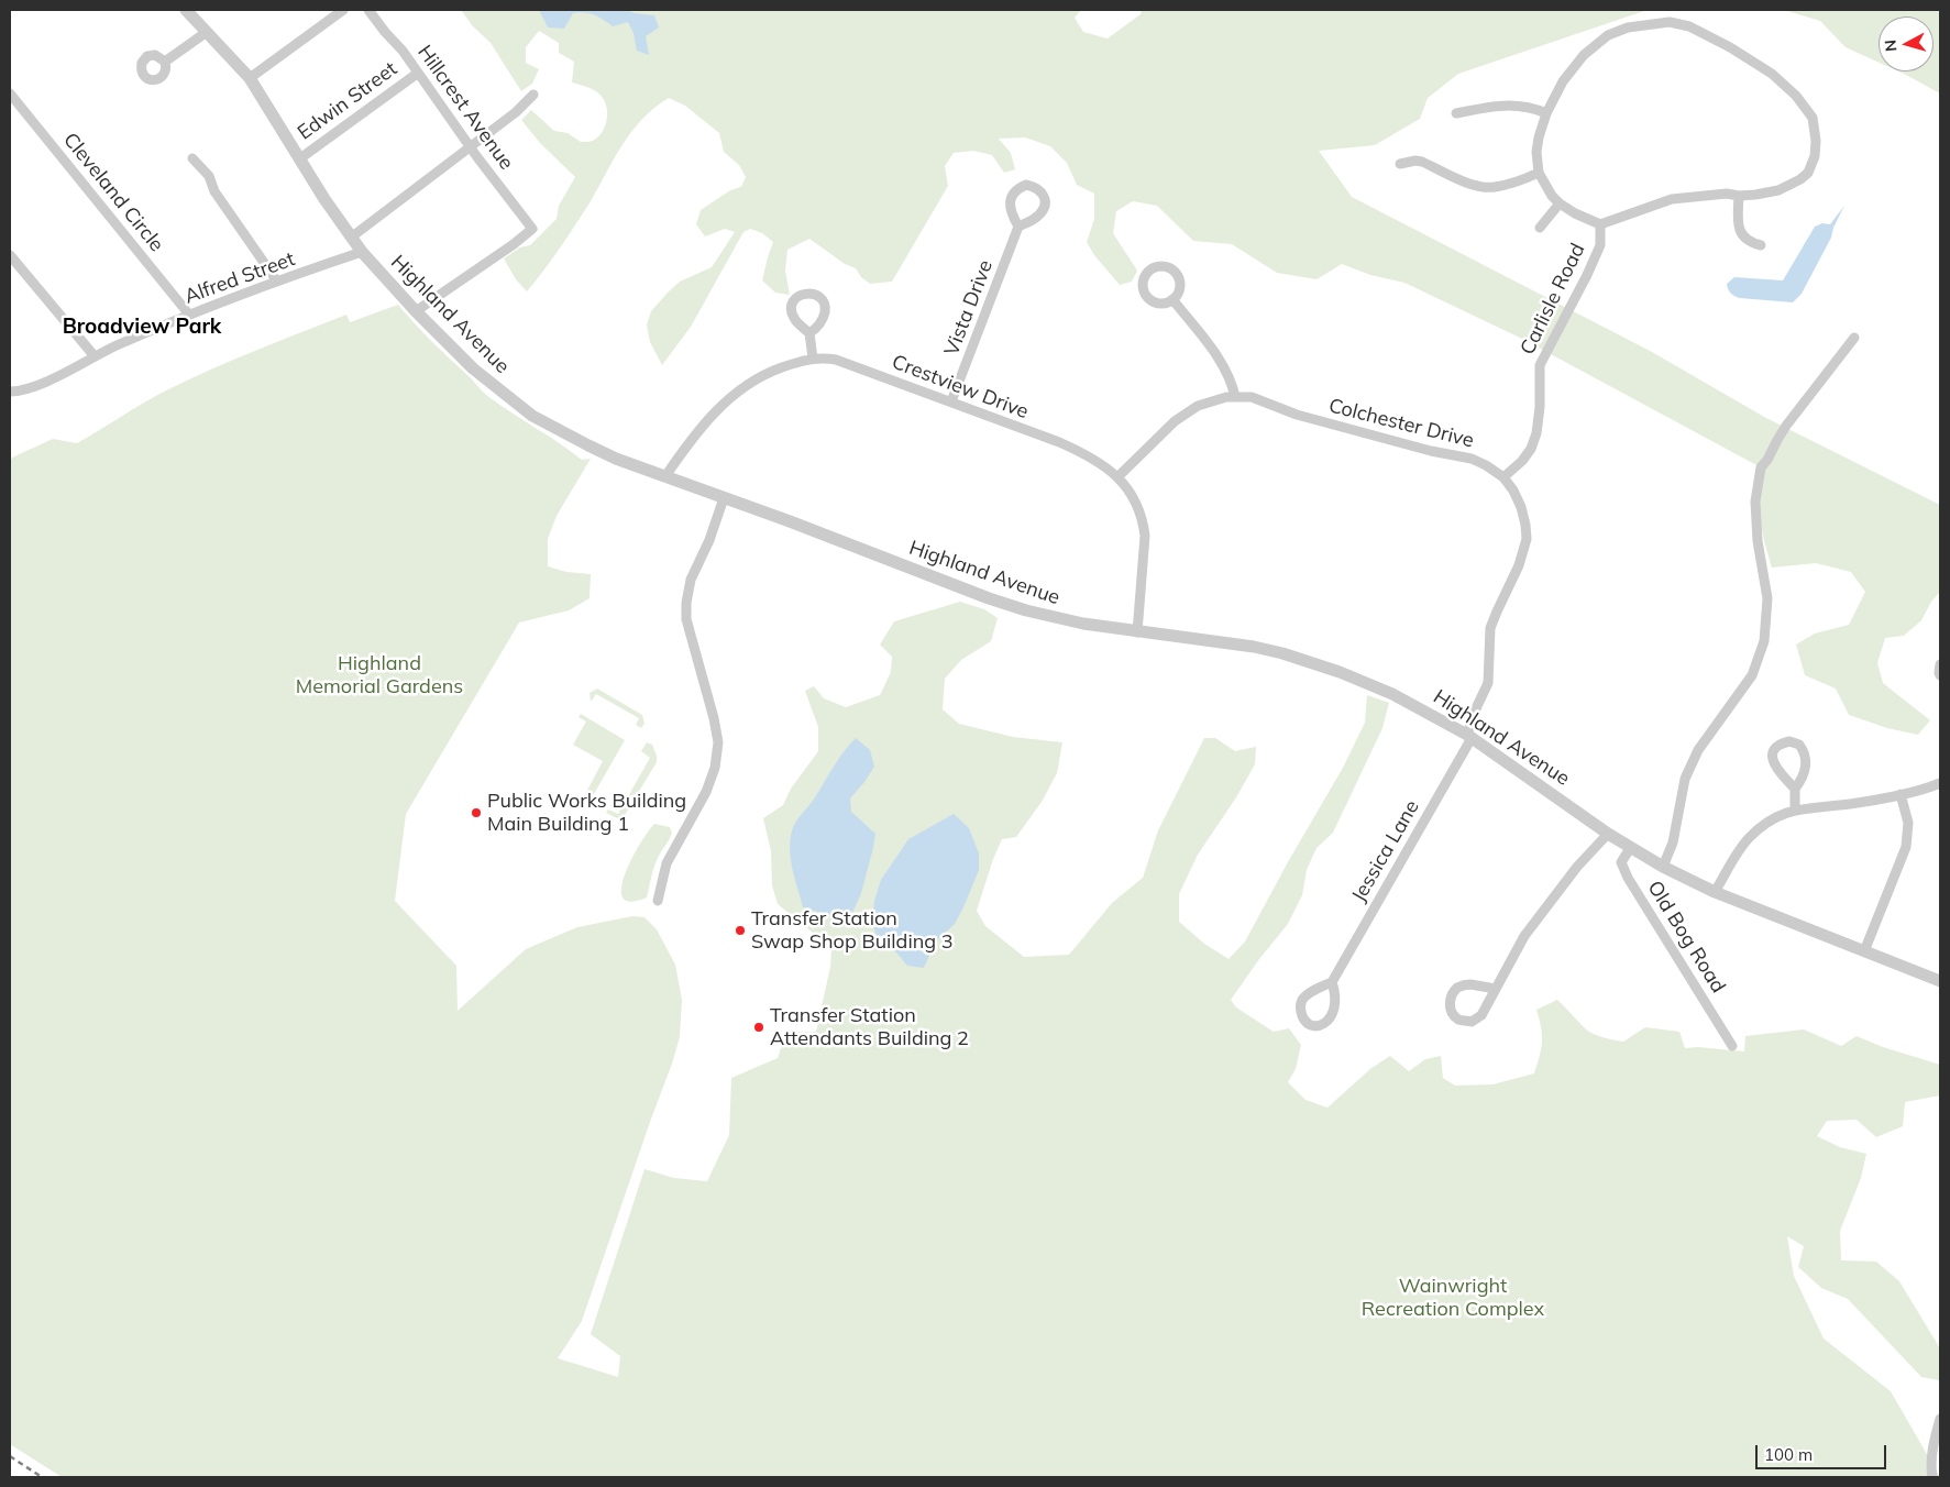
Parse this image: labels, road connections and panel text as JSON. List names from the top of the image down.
{
  "streets": {
    "street": [
      "Edwin Street",
      "Hillcrest Avenue",
      "Cleveland Circle",
      "Alfred Street",
      "Carlisle Road",
      "Vista Drive",
      "Highland Avenue",
      "Crestview Drive",
      "Colchester Drive",
      "Jessica Lane",
      "Old Bog Road"
    ]
  },
  "crossings": [
    ["Edwin Street", "Hillcrest Avenue"],
    ["Edwin Street", "Highland Avenue"],
    ["Hillcrest Avenue", "Highland Avenue"],
    ["Cleveland Circle", "Alfred Street"],
    ["Alfred Street", "Highland Avenue"],
    ["Carlisle Road", "Colchester Drive"],
    ["Vista Drive", "Crestview Drive"],
    ["Highland Avenue", "Crestview Drive"],
    ["Highland Avenue", "Jessica Lane"],
    ["Highland Avenue", "Old Bog Road"],
    ["Crestview Drive", "Colchester Drive"],
    ["Colchester Drive", "Jessica Lane"]
  ],
  "districts": ["Broadview Park"],
  "parks": ["Highland Memorial Gardens", "Wainwright Recreation Complex"],
  "places": ["Public Works Building Main Building 1", "Transfer Station Swap Shop Building 3", "Transfer Station Attendants Building 2"],
  "scale_bar": "100 m",
  "north": "left"
}
